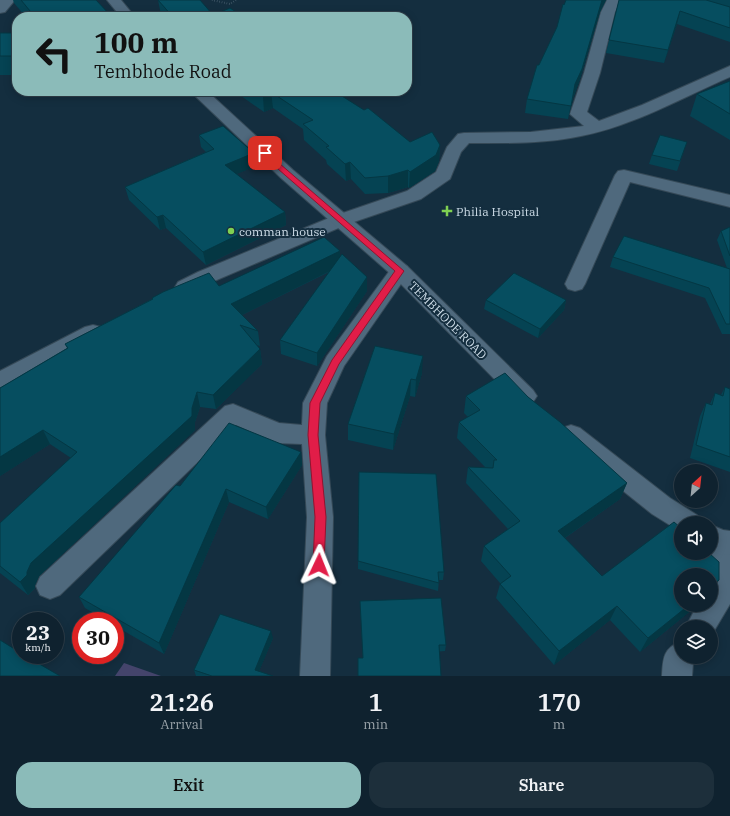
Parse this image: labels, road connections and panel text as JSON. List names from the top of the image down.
{
  "streets": {
    "street": ["TEMBHODE ROAD"]
  },
  "places": {
    "health": ["Philia Hospital"],
    "other": ["comman house"]
  },
  "north": "top right",
  "page": {
    "turn": ["100 m", "Tembhode Road"],
    "speed": "23 km/h",
    "limit": "30",
    "eta": [
      "21:26",
      "Arrival",
      "1",
      "min",
      "170",
      "m"
    ],
    "buttons": ["Exit", "Share"]
  }
}
